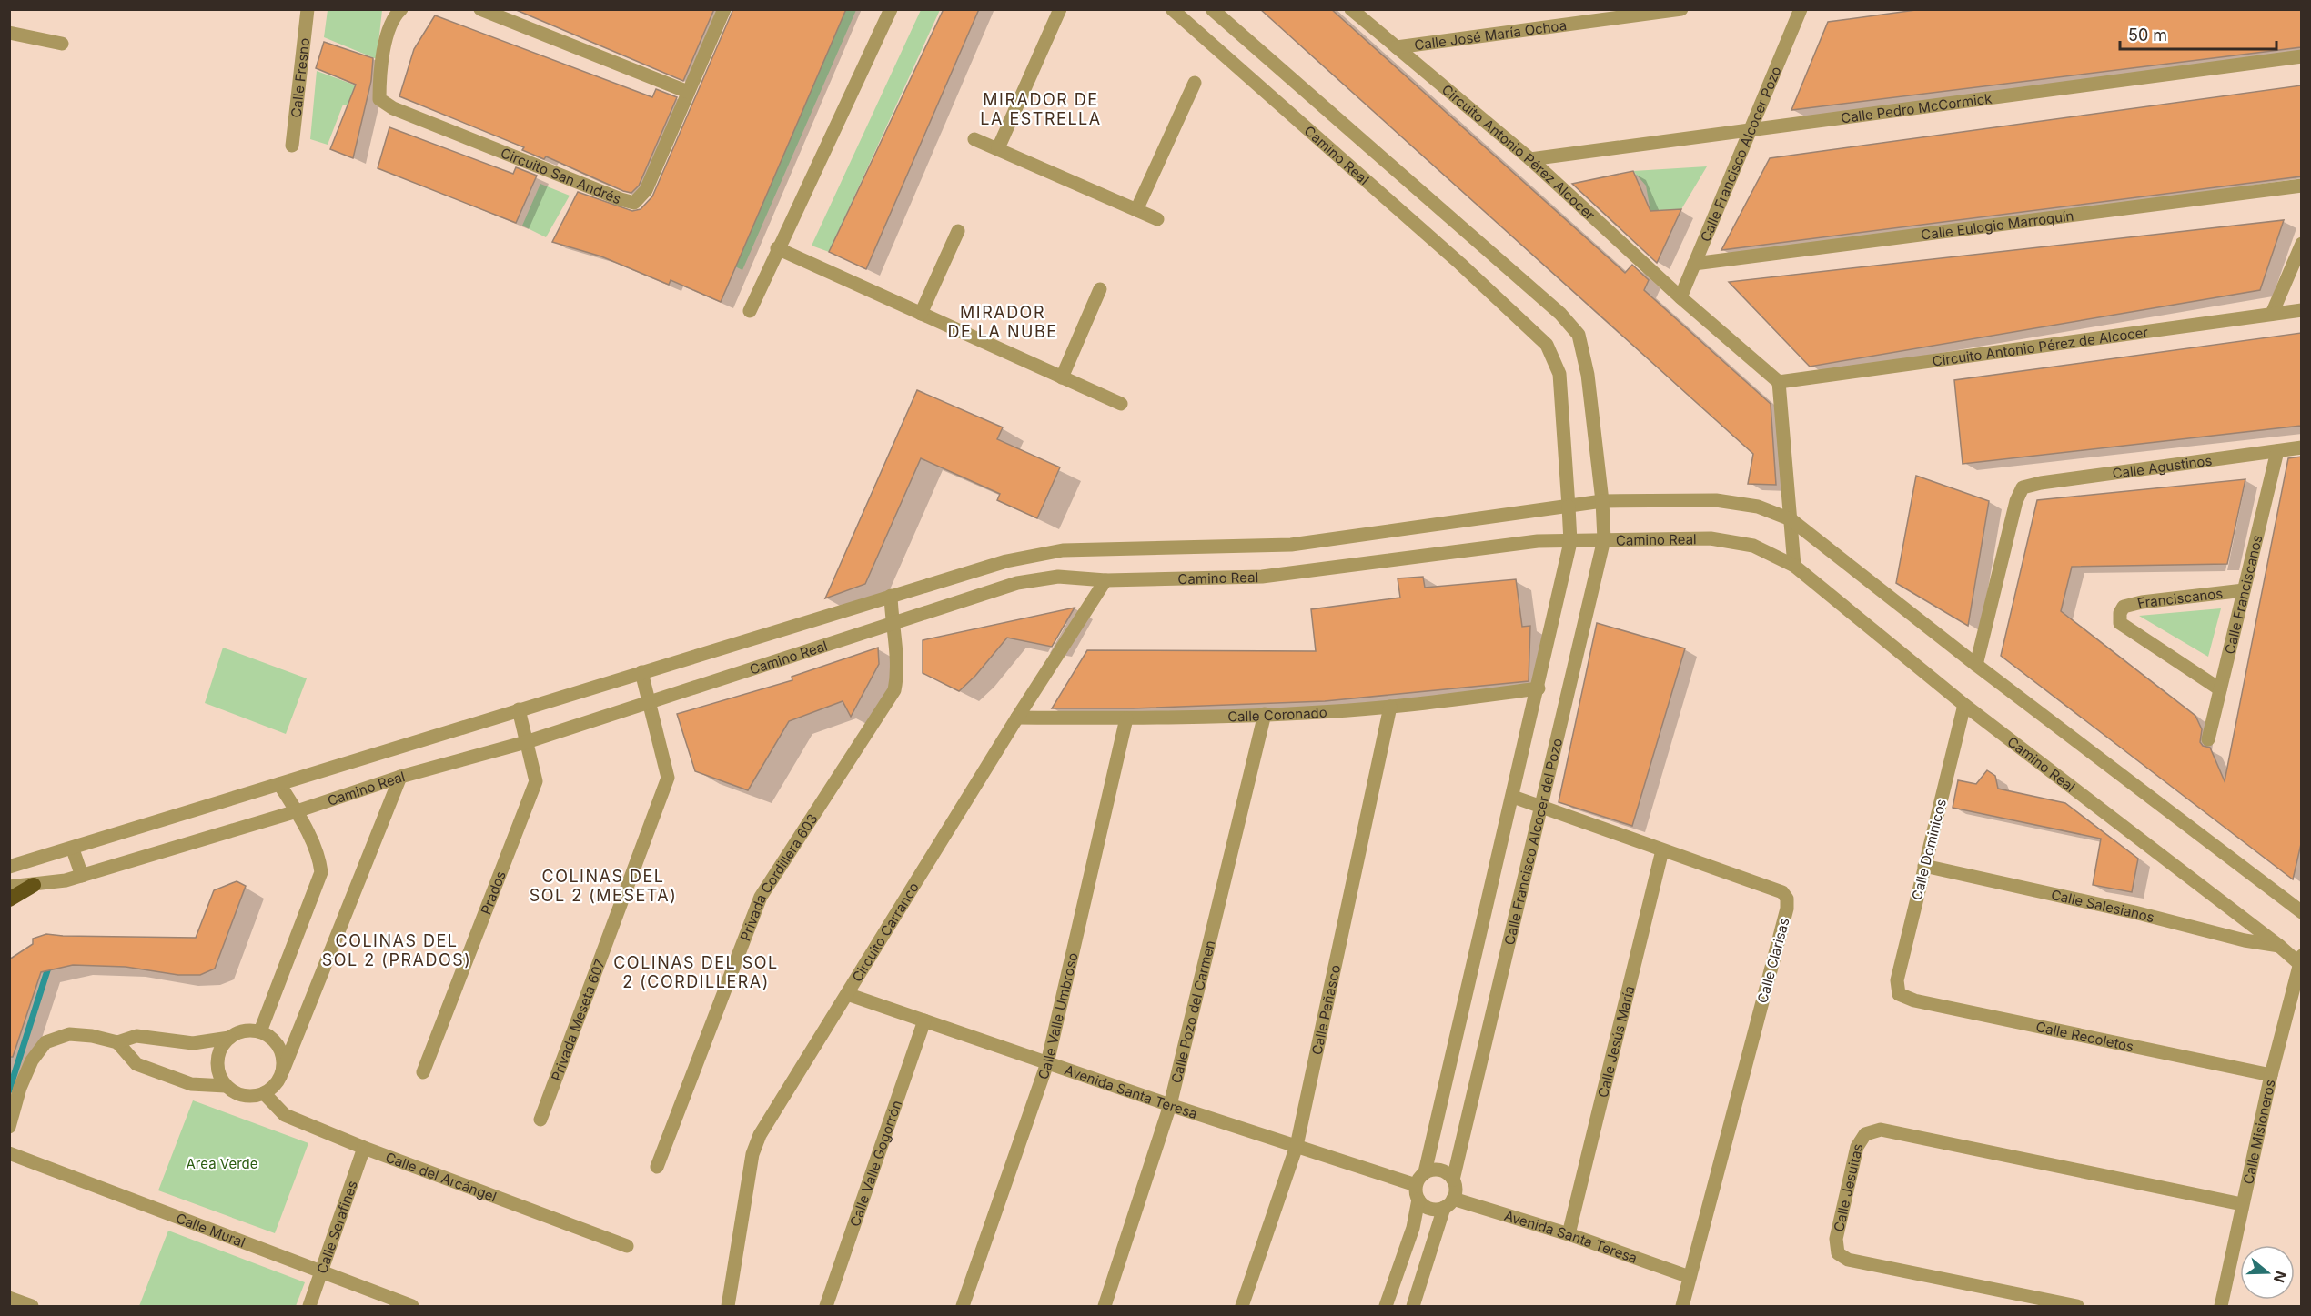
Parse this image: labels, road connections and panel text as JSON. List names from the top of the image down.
{
  "streets": {
    "street": [
      "Calle José María Ochoa",
      "Calle Fresno",
      "Calle Pedro McCormick",
      "Circuito Antonio Pérez Alcocer",
      "Calle Francisco Alcocer Pozo",
      "Camino Real",
      "Circuito San Andrés",
      "Calle Eulogio Marroquín",
      "Circuito Antonio Pérez de Alcocer",
      "Calle Agustinos",
      "Calle Franciscanos",
      "Franciscanos",
      "Calle Coronado",
      "Calle Francisco Alcocer del Pozo",
      "Calle Dominicos",
      "Privada Cordillera 603",
      "Prados",
      "Calle Salesianos",
      "Circuito Carranco",
      "Calle Clarisas",
      "Calle Peñasco",
      "Calle Pozo del Carmen",
      "Calle Valle Umbroso",
      "Privada Meseta 607",
      "Calle Recoletos",
      "Calle Jesús María",
      "Avenida Santa Teresa",
      "Calle Misioneros",
      "Calle Valle Gogorrón",
      "Calle del Arcángel",
      "Calle Jesuitas",
      "Calle Serafines",
      "Calle Mural"
    ]
  },
  "crossings": [
    ["Calle José María Ochoa", "Circuito Antonio Pérez Alcocer"],
    ["Calle Pedro McCormick", "Circuito Antonio Pérez Alcocer"],
    ["Calle Pedro McCormick", "Calle Francisco Alcocer Pozo"],
    ["Circuito Antonio Pérez Alcocer", "Calle Francisco Alcocer Pozo"],
    ["Calle Francisco Alcocer Pozo", "Calle Eulogio Marroquín"],
    ["Camino Real", "Calle Agustinos"],
    ["Camino Real", "Calle Francisco Alcocer del Pozo"],
    ["Camino Real", "Calle Dominicos"],
    ["Camino Real", "Privada Cordillera 603"],
    ["Camino Real", "Prados"],
    ["Camino Real", "Calle Salesianos"],
    ["Camino Real", "Circuito Carranco"],
    ["Camino Real", "Privada Meseta 607"],
    ["Camino Real", "Calle Misioneros"],
    ["Calle Agustinos", "Calle Franciscanos"],
    ["Calle Franciscanos", "Franciscanos"],
    ["Calle Coronado", "Calle Francisco Alcocer del Pozo"],
    ["Calle Coronado", "Circuito Carranco"],
    ["Calle Coronado", "Calle Peñasco"],
    ["Calle Coronado", "Calle Pozo del Carmen"],
    ["Calle Coronado", "Calle Valle Umbroso"],
    ["Calle Francisco Alcocer del Pozo", "Calle Clarisas"],
    ["Calle Francisco Alcocer del Pozo", "Avenida Santa Teresa"],
    ["Calle Dominicos", "Calle Salesianos"],
    ["Calle Dominicos", "Calle Recoletos"],
    ["Circuito Carranco", "Avenida Santa Teresa"],
    ["Calle Clarisas", "Calle Jesús María"],
    ["Calle Clarisas", "Avenida Santa Teresa"],
    ["Calle Peñasco", "Avenida Santa Teresa"],
    ["Calle Pozo del Carmen", "Avenida Santa Teresa"],
    ["Calle Valle Umbroso", "Avenida Santa Teresa"],
    ["Calle Recoletos", "Calle Misioneros"],
    ["Calle Jesús María", "Avenida Santa Teresa"],
    ["Avenida Santa Teresa", "Calle Valle Gogorrón"],
    ["Calle Misioneros", "Calle Jesuitas"],
    ["Calle del Arcángel", "Calle Serafines"],
    ["Calle Serafines", "Calle Mural"]
  ],
  "districts": [
    "MIRADOR DE LA ESTRELLA",
    "MIRADOR DE LA NUBE",
    "COLINAS DEL SOL 2 (MESETA)",
    "COLINAS DEL SOL 2 (PRADOS)",
    "COLINAS DEL SOL 2 (CORDILLERA)"
  ],
  "parks": ["Area Verde"],
  "scale_bar": "50 m",
  "north": "right"
}
